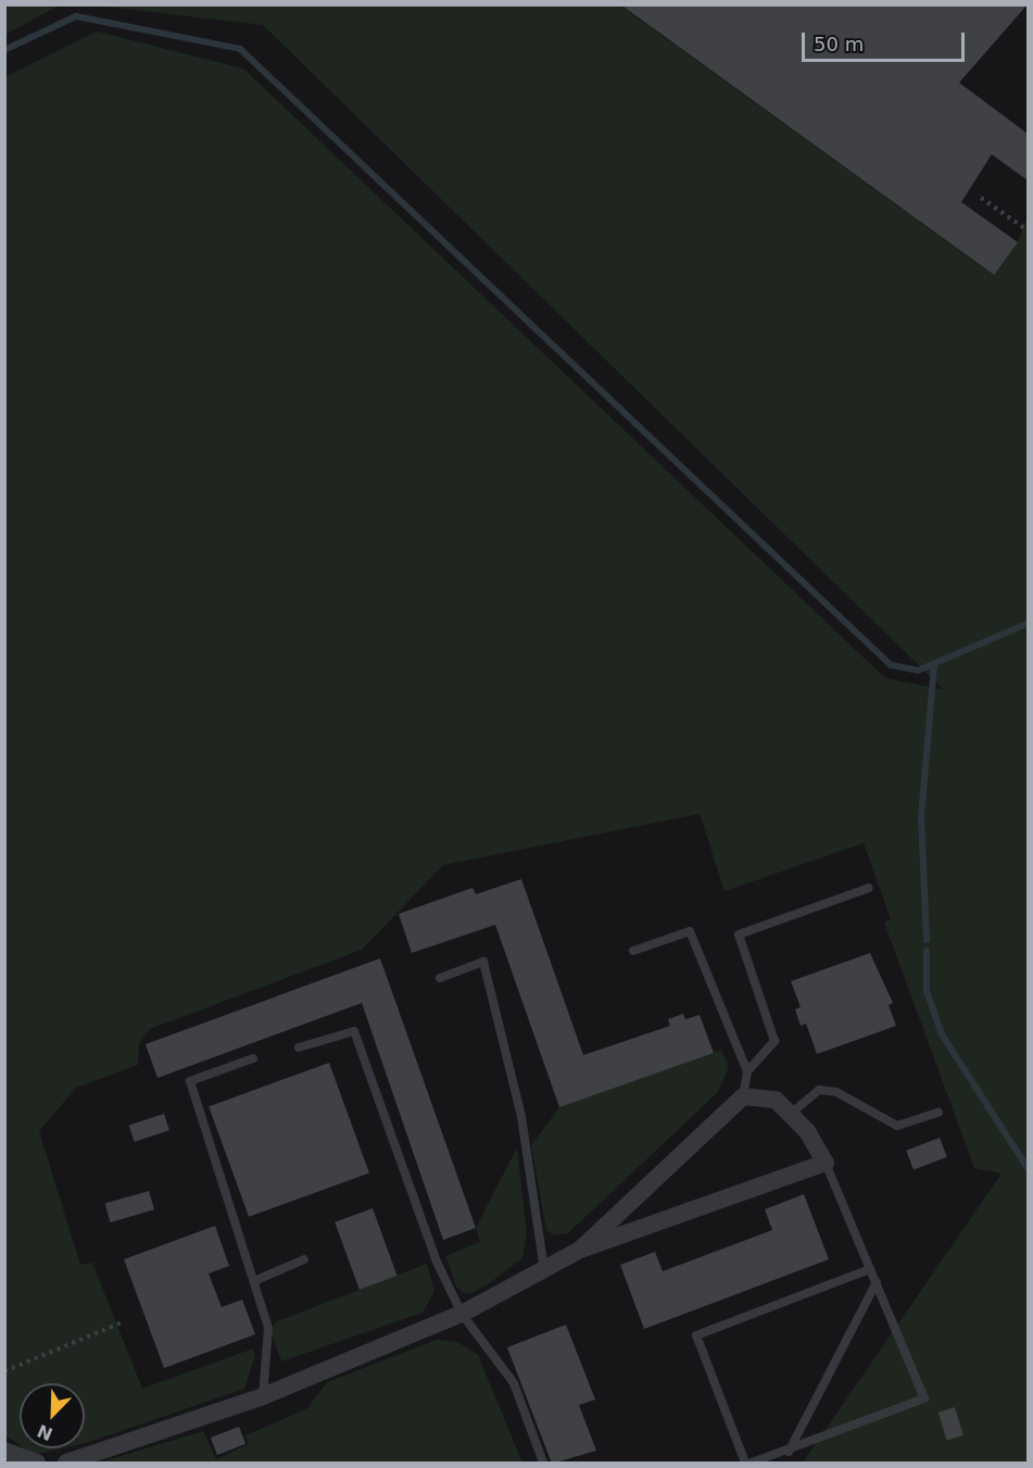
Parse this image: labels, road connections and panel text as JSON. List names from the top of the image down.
{
  "scale_bar": "50 m",
  "north": "bottom left"
}
